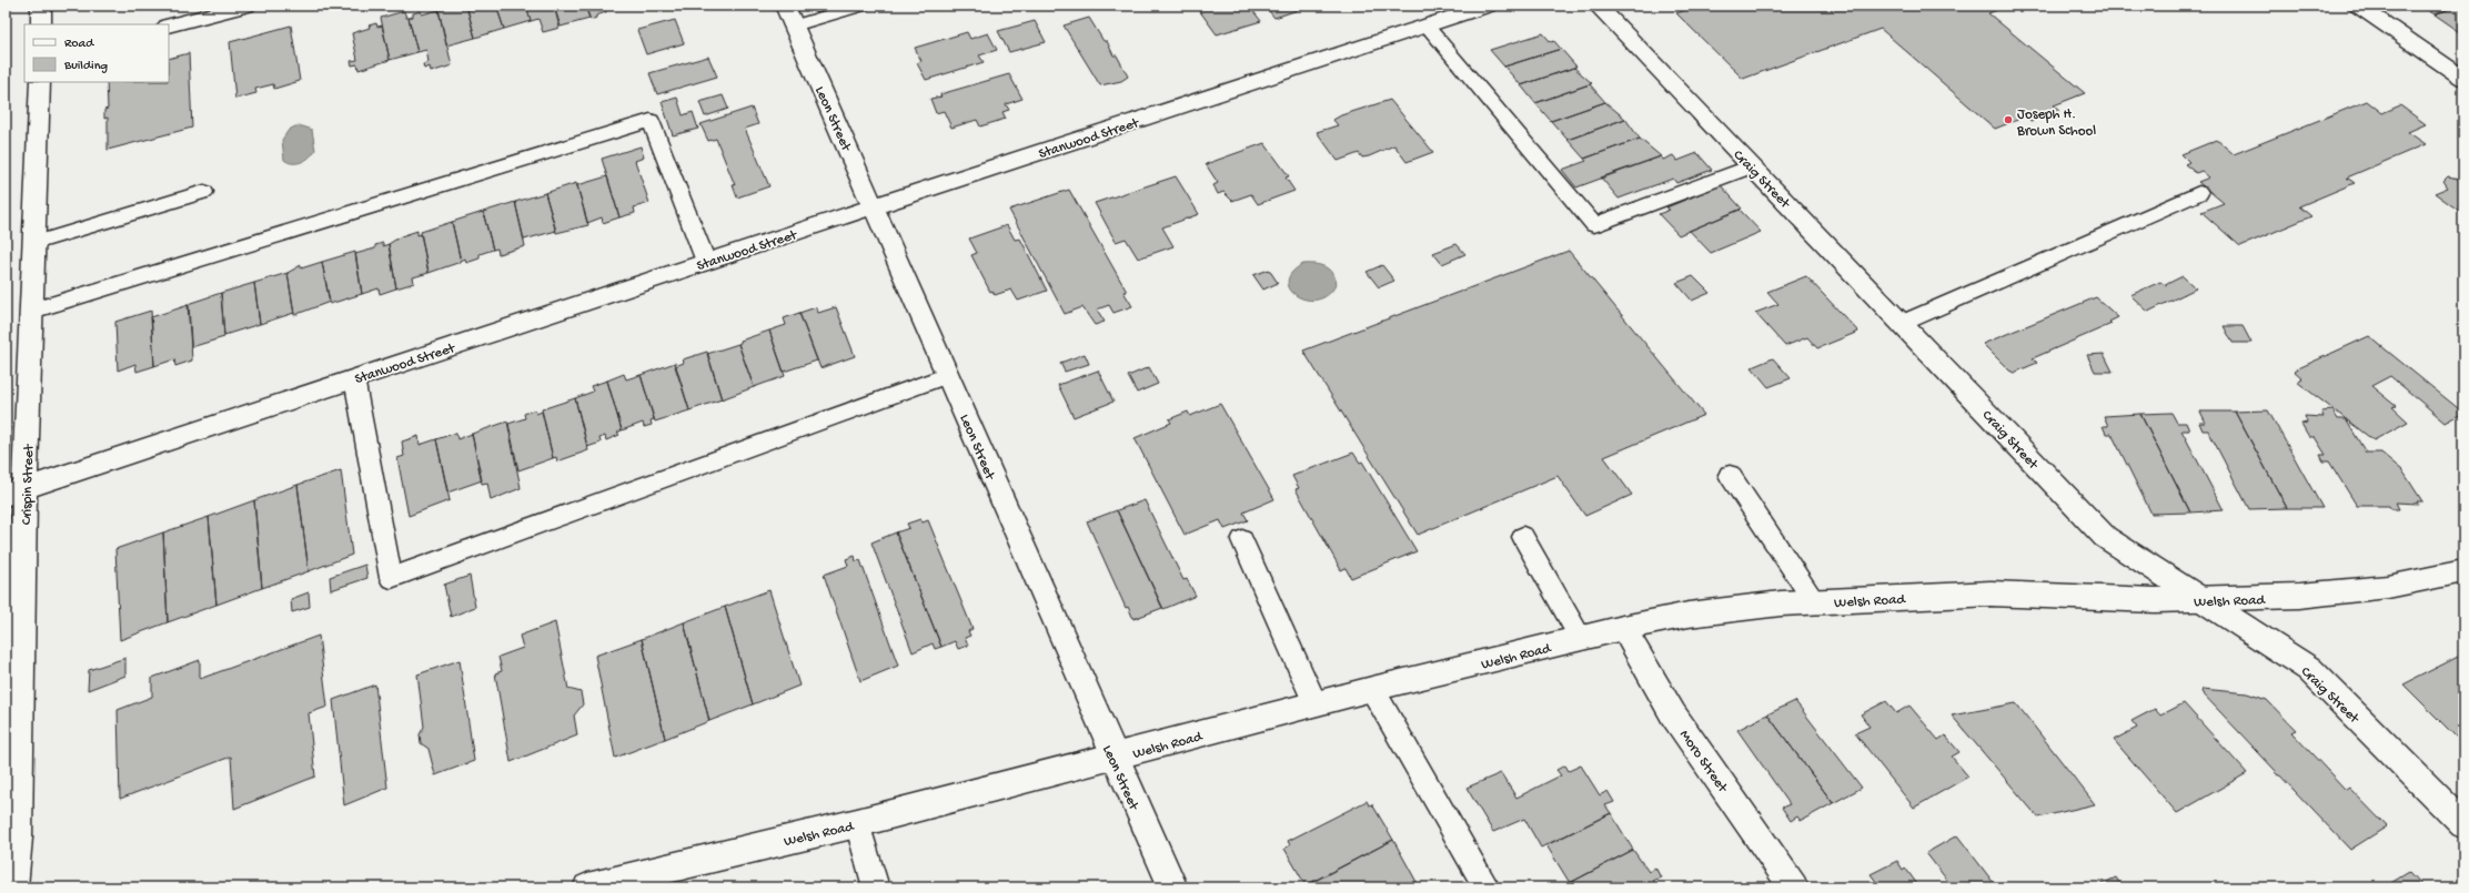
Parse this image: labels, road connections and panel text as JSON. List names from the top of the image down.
{
  "streets": {
    "street": [
      "Leon Street",
      "Stanwood Street",
      "Craig Street",
      "Crispin Street",
      "Welsh Road",
      "Moro Street"
    ]
  },
  "crossings": [
    ["Leon Street", "Stanwood Street"],
    ["Leon Street", "Welsh Road"],
    ["Stanwood Street", "Crispin Street"],
    ["Craig Street", "Welsh Road"],
    ["Welsh Road", "Moro Street"]
  ],
  "places": ["Joseph H. Brown School"],
  "legend": ["Road", "Building"]
}
